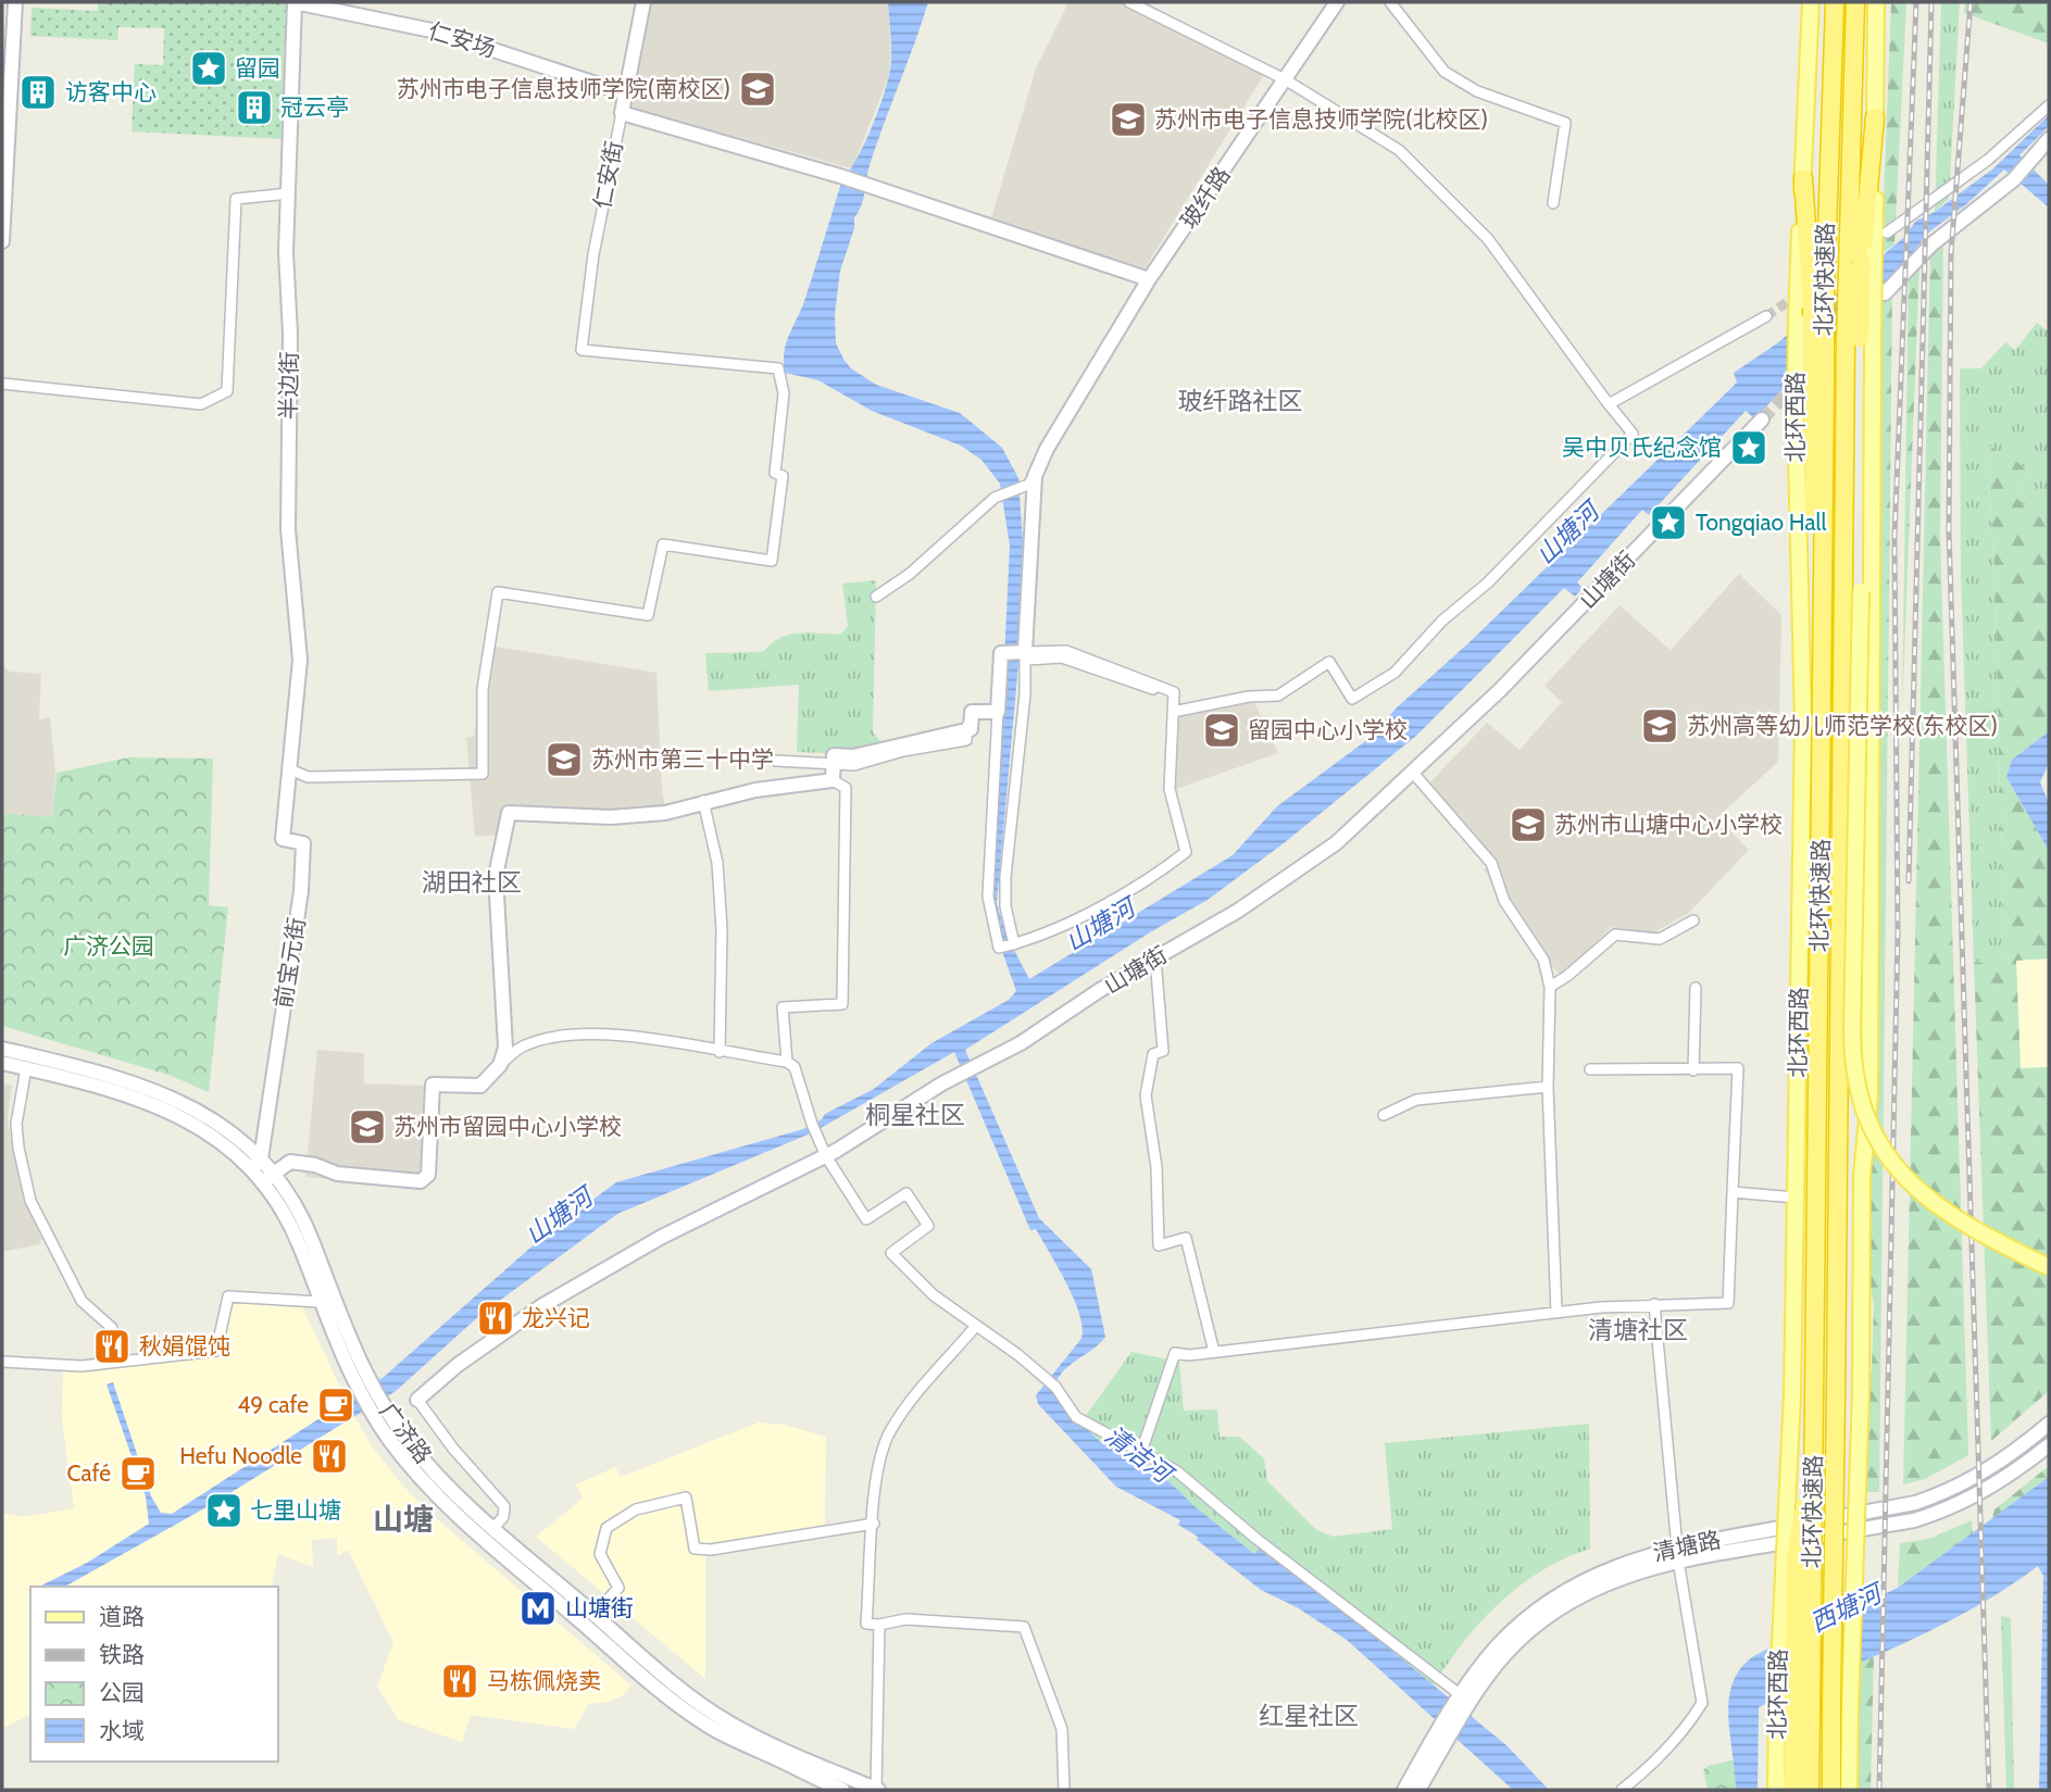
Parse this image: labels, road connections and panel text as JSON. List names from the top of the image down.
{
  "streets": {
    "highway": ["北环快速路"],
    "main road": ["北环西路"],
    "street": [
      "仁安场",
      "仁安街",
      "玻纤路",
      "半边街",
      "山塘街",
      "前宝元街",
      "广济路",
      "清塘路"
    ]
  },
  "crossings": [
    ["仁安场", "仁安街"],
    ["仁安场", "半边街"],
    ["仁安街", "半边街"],
    ["仁安街", "前宝元街"],
    ["北环快速路", "北环西路"],
    ["半边街", "前宝元街"],
    ["前宝元街", "广济路"]
  ],
  "districts": [
    "玻纤路社区",
    "湖田社区",
    "桐星社区",
    "清塘社区",
    "山塘",
    "红星社区"
  ],
  "water": ["山塘河", "清洁河", "西塘河"],
  "parks": ["广济公园"],
  "places": {
    "place": [
      "留园",
      "吴中贝氏纪念馆",
      "Tongqiao Hall",
      "七里山塘"
    ],
    "school or university": [
      "苏州市电子信息技师学院(南校区)",
      "苏州市电子信息技师学院(北校区)",
      "苏州高等幼儿师范学校(东校区)",
      "留园中心小学校",
      "苏州市第三十中学",
      "苏州市山塘中心小学校",
      "苏州市留园中心小学校"
    ],
    "building": ["访客中心", "冠云亭"],
    "restaurant": [
      "龙兴记",
      "秋娟馄饨",
      "Hefu Noodle",
      "马栋佩烧卖"
    ],
    "cafe": ["49 cafe", "Café"],
    "metro station": ["山塘街"]
  },
  "legend": [
    "道路",
    "铁路",
    "公园",
    "水域"
  ]
}
